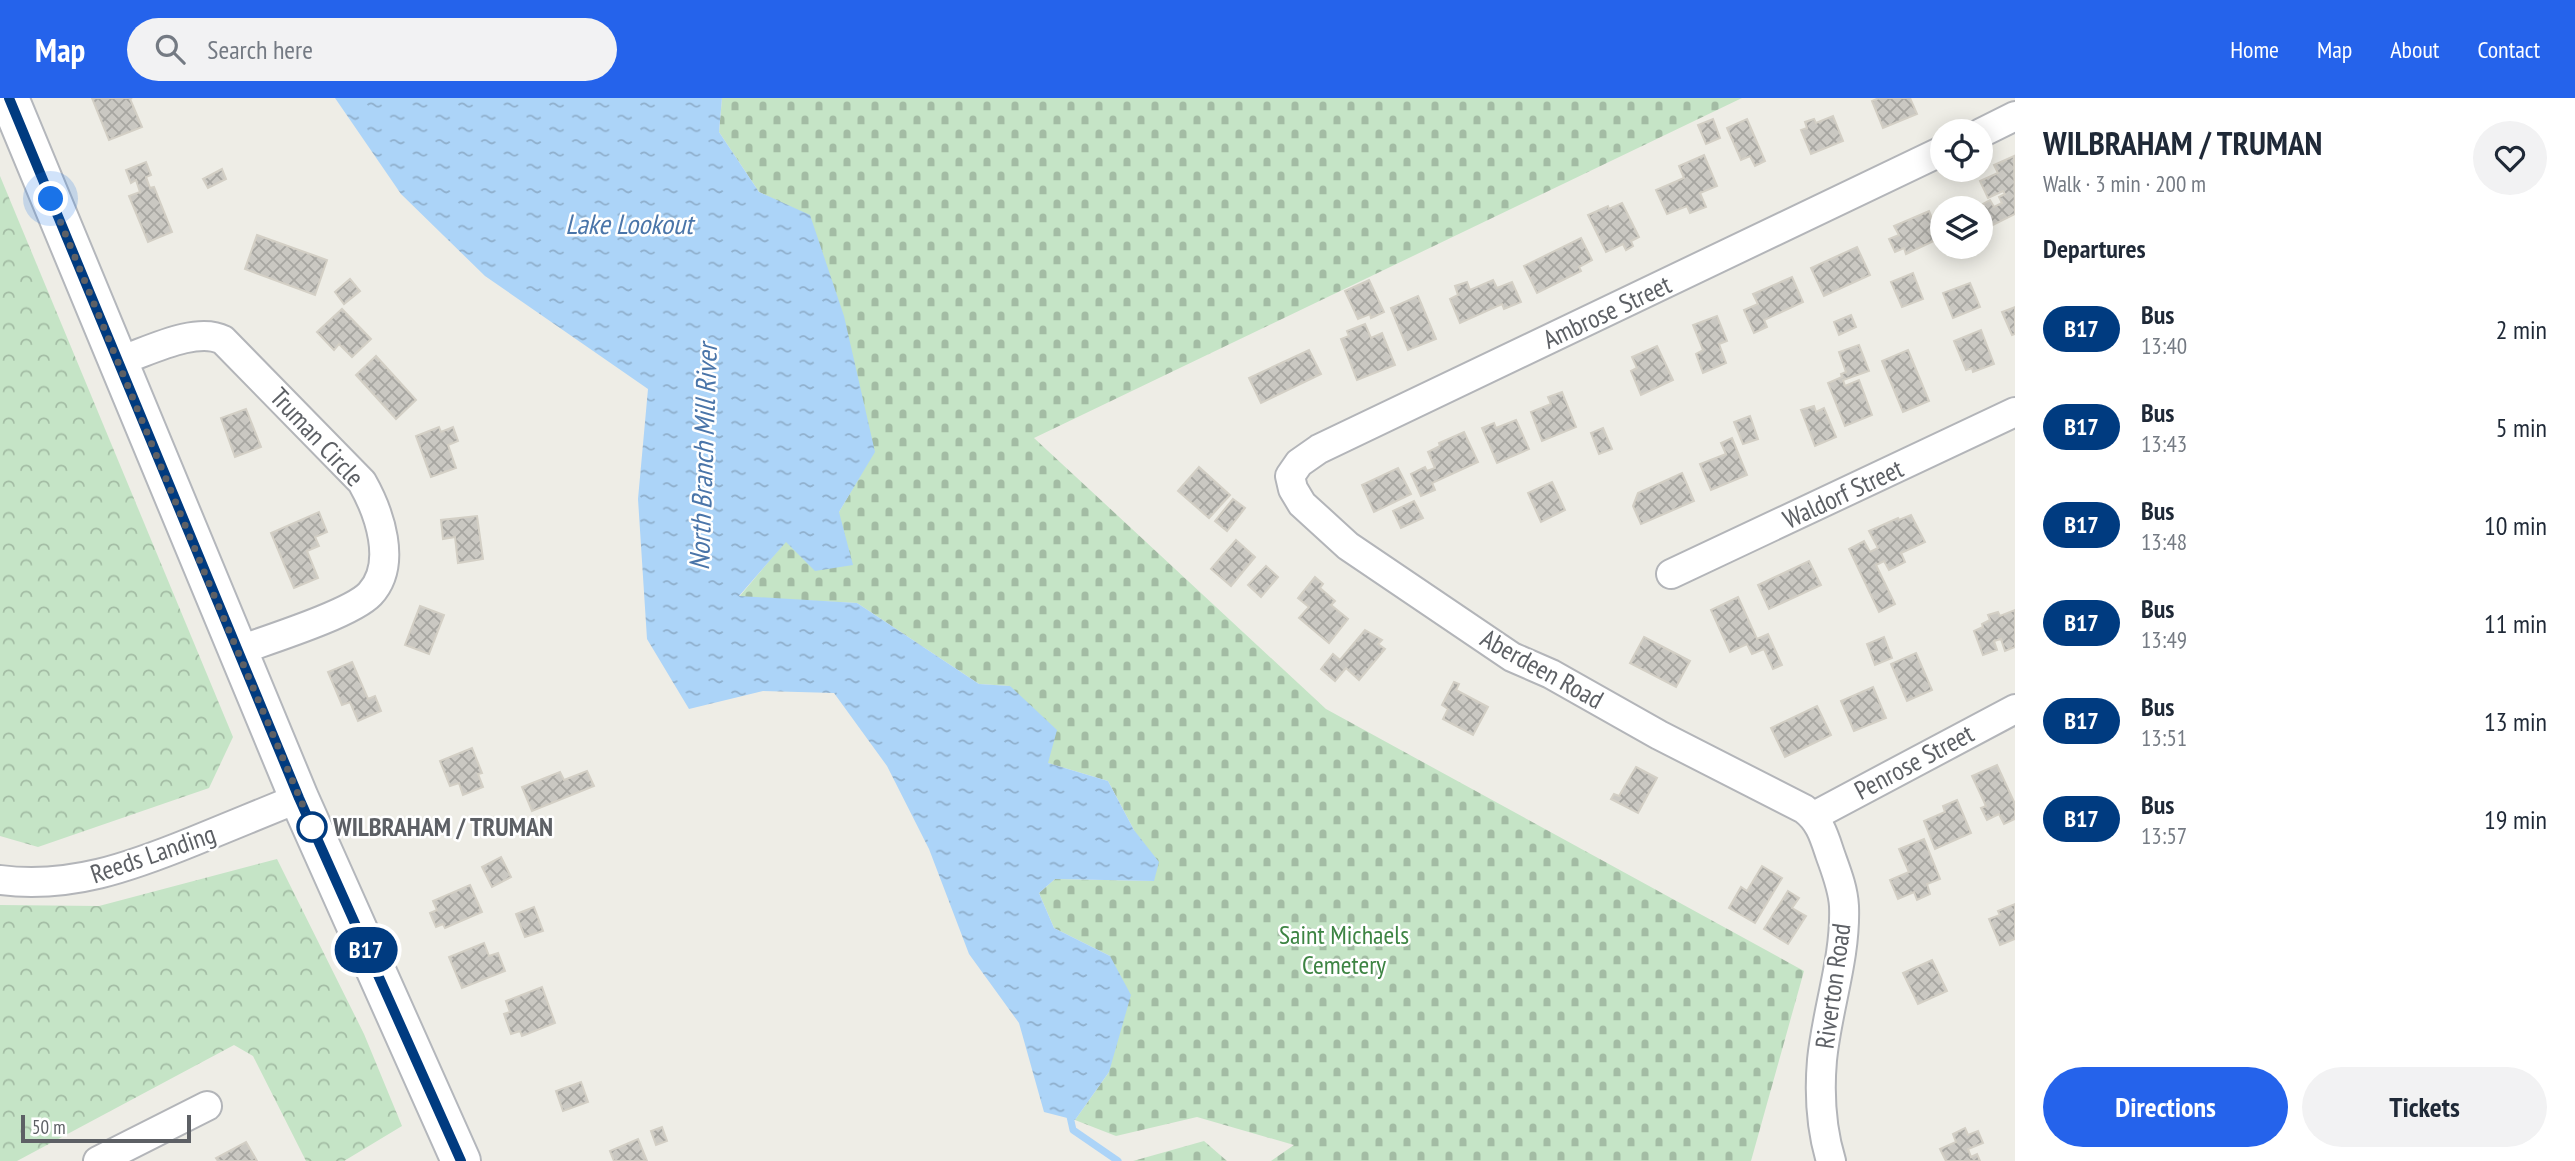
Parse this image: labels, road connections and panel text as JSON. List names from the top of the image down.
{
  "streets": {
    "street": [
      "Ambrose Street",
      "Truman Circle",
      "Waldorf Street",
      "Aberdeen Road",
      "Penrose Street",
      "Reeds Landing",
      "Riverton Road"
    ]
  },
  "crossings": [
    ["Ambrose Street", "Aberdeen Road"],
    ["Aberdeen Road", "Penrose Street"],
    ["Aberdeen Road", "Riverton Road"],
    ["Penrose Street", "Riverton Road"]
  ],
  "water": ["Lake Lookout", "North Branch Mill River"],
  "parks": ["Saint Michaels Cemetery"],
  "places": ["WILBRAHAM / TRUMAN"],
  "lines": ["bus line B17"],
  "scale_bar": "50 m",
  "page": {
    "header": "Map",
    "search": "Search here",
    "nav": [
      "Home",
      "Map",
      "About",
      "Contact"
    ],
    "on_map": "B17",
    "heading": [
      ["WILBRAHAM / TRUMAN", "Walk · 3 min · 200 m"],
      "Departures"
    ],
    "list": [
      {
        "mark": "B17",
        "name": "Bus",
        "note": "13:40",
        "value": "2 min"
      },
      {
        "mark": "B17",
        "name": "Bus",
        "note": "13:43",
        "value": "5 min"
      },
      {
        "mark": "B17",
        "name": "Bus",
        "note": "13:48",
        "value": "10 min"
      },
      {
        "mark": "B17",
        "name": "Bus",
        "note": "13:49",
        "value": "11 min"
      },
      {
        "mark": "B17",
        "name": "Bus",
        "note": "13:51",
        "value": "13 min"
      },
      {
        "mark": "B17",
        "name": "Bus",
        "note": "13:57",
        "value": "19 min"
      }
    ],
    "buttons": ["Directions", "Tickets"],
    "scale": "50 m"
  }
}
